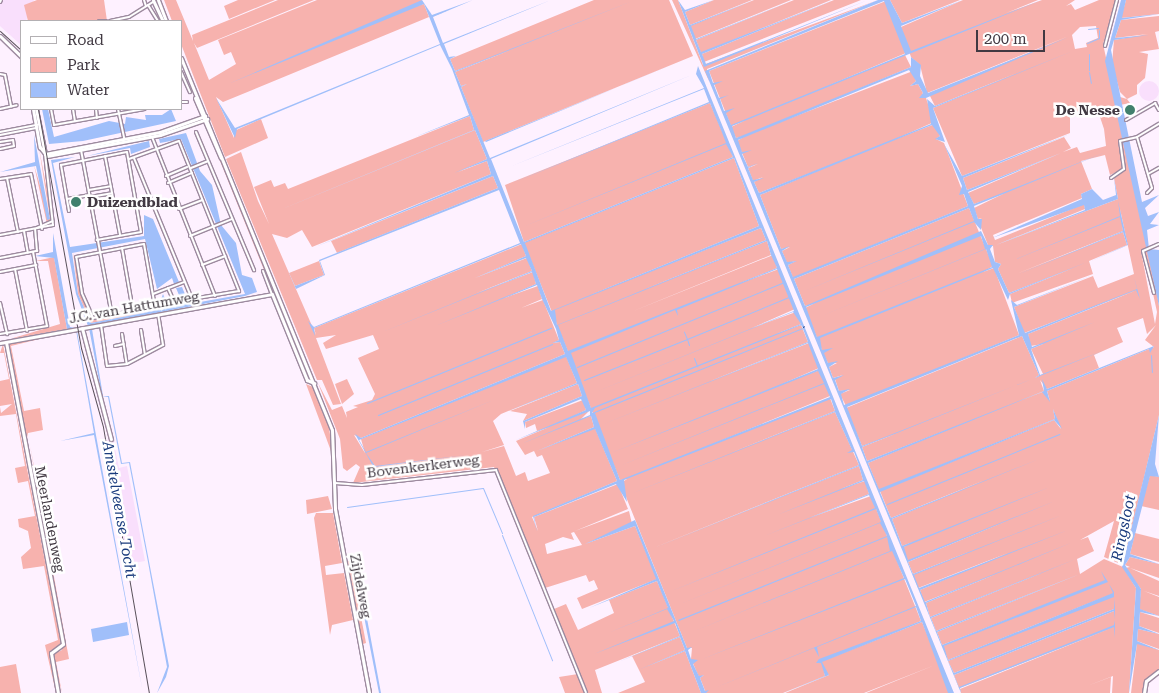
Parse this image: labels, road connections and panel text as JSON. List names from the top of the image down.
{
  "streets": {
    "street": [
      "J.C. van Hattumweg",
      "Bovenkerkerweg",
      "Meerlandenweg",
      "Zijdelweg"
    ]
  },
  "crossings": [
    ["J.C. van Hattumweg", "Meerlandenweg"],
    ["Bovenkerkerweg", "Zijdelweg"]
  ],
  "water": ["Amstelveense Tocht", "Ringsloot"],
  "places": ["De Nesse", "Duizendblad"],
  "legend": ["Road", "Park", "Water"],
  "scale_bar": "200 m"
}
